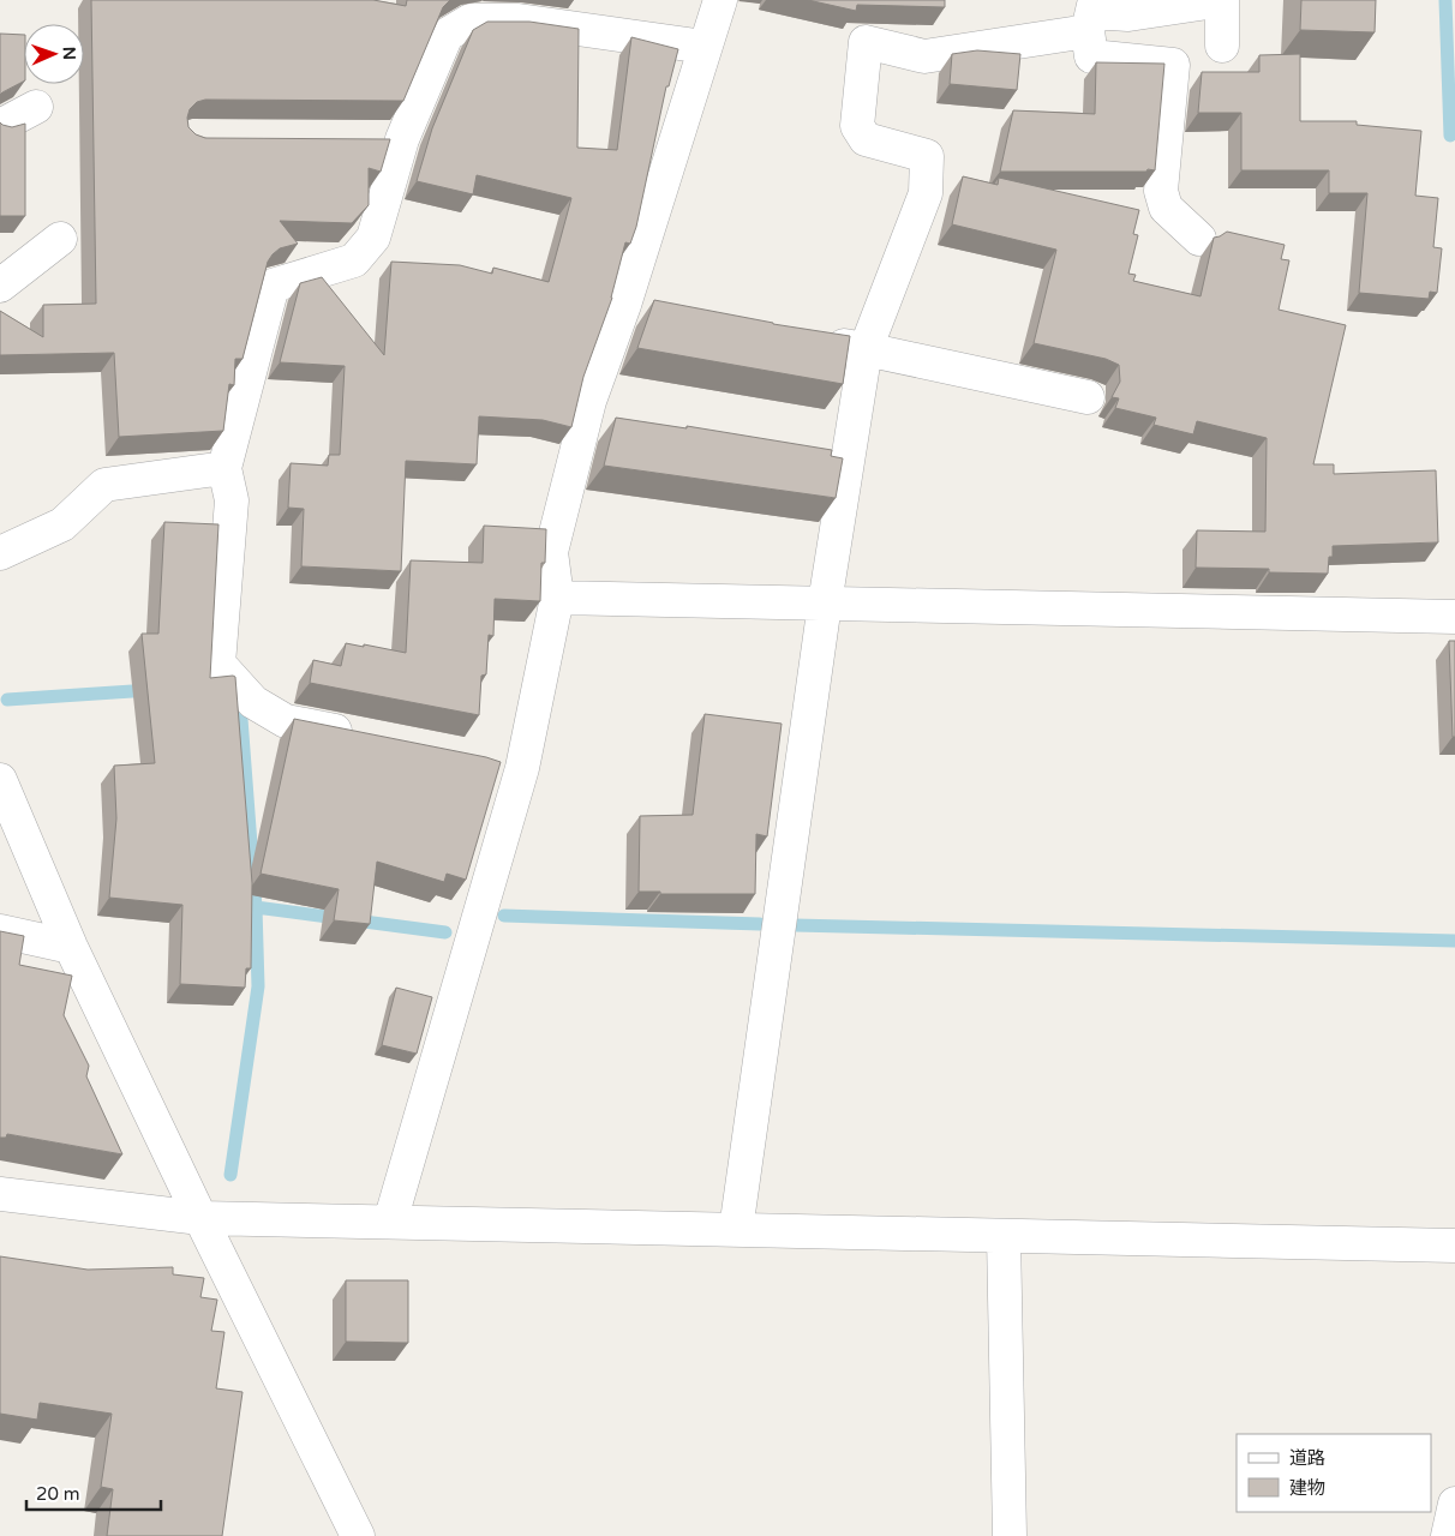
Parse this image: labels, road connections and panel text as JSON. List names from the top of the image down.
{
  "legend": ["道路", "建物"],
  "scale_bar": "20 m",
  "north": "right"
}
